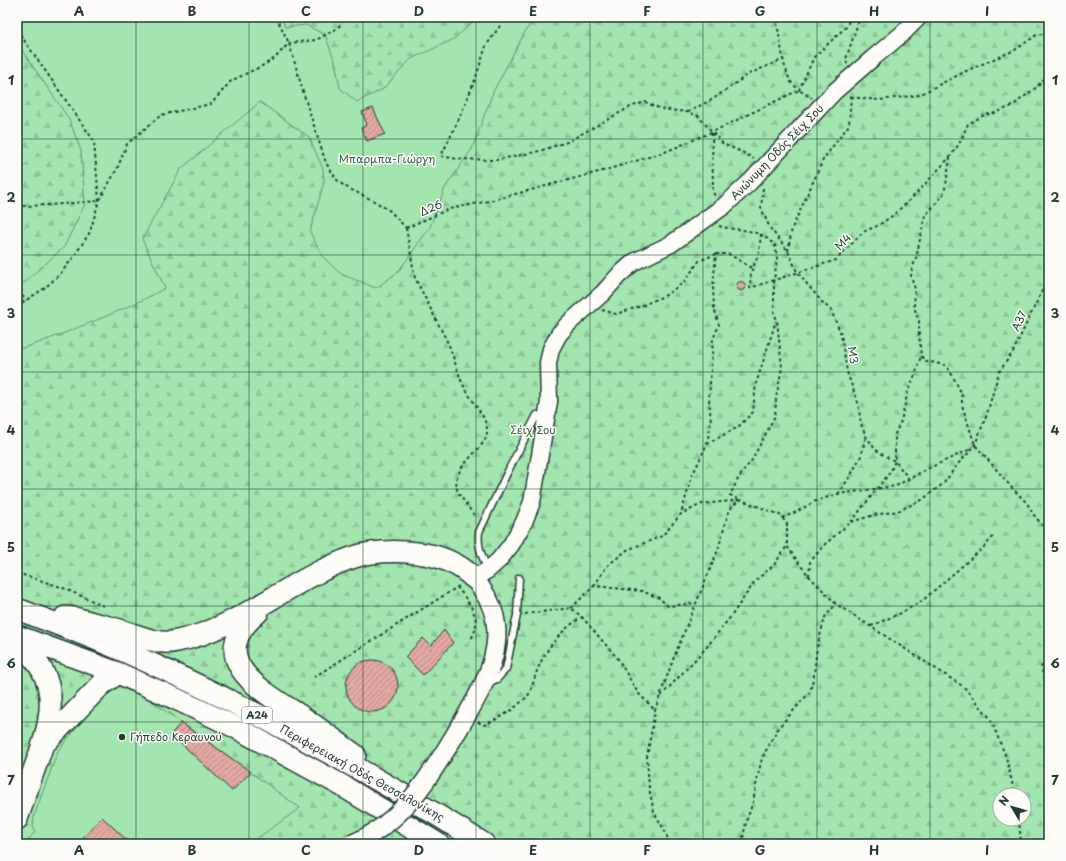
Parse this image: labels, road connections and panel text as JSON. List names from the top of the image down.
{
  "streets": {
    "highway": ["Α24", "Περιφερειακή Οδός Θεσσαλονίκης"],
    "street": ["Ανώνυμη Οδός Σέιχ Σου"],
    "path": [
      "Δ26",
      "M4",
      "Α37",
      "M3"
    ]
  },
  "crossings": [
    ["Ανώνυμη Οδός Σέιχ Σου", "M3"],
    ["M4", "M3"]
  ],
  "parks": ["Μπαρμπα-Γιώργη", "Σέιχ Σου"],
  "places": ["Γήπεδο Κεραυνού"],
  "north": "top left",
  "grid": {
    "columns": [
      "A",
      "B",
      "C",
      "D",
      "E",
      "F",
      "G",
      "H",
      "I"
    ],
    "rows": [
      "1",
      "2",
      "3",
      "4",
      "5",
      "6",
      "7"
    ]
  }
}
